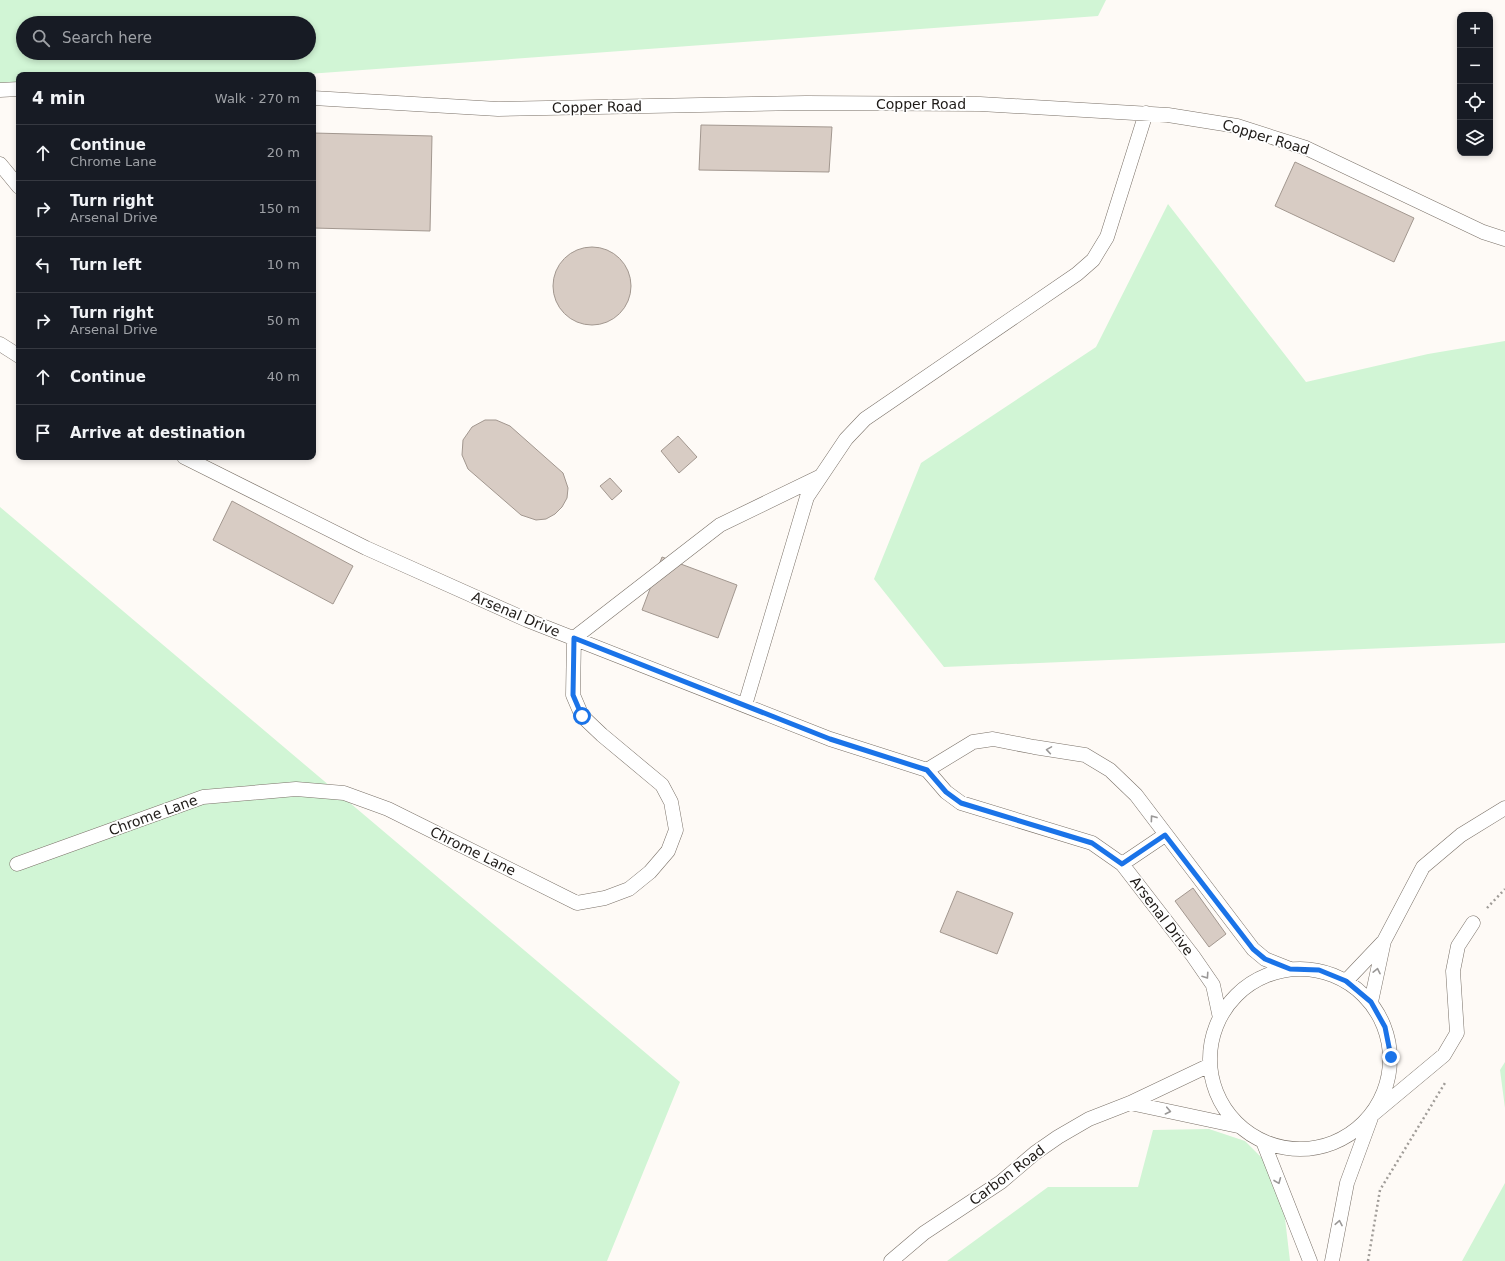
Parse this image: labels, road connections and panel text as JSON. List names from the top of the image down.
{
  "streets": {
    "lane": [
      "Copper Road",
      "Arsenal Drive",
      "Chrome Lane",
      "Carbon Road"
    ]
  },
  "crossings": [
    ["Arsenal Drive", "Chrome Lane"]
  ],
  "page": {
    "map_buttons": ["+", "−"],
    "search": "Search here",
    "heading": ["4 min", "Walk · 270 m"],
    "list": [
      ["Continue", "Chrome Lane", "20 m"],
      ["Turn right", "Arsenal Drive", "150 m"],
      ["Turn left", "10 m"],
      ["Turn right", "Arsenal Drive", "50 m"],
      ["Continue", "40 m"],
      "Arrive at destination"
    ]
  }
}
